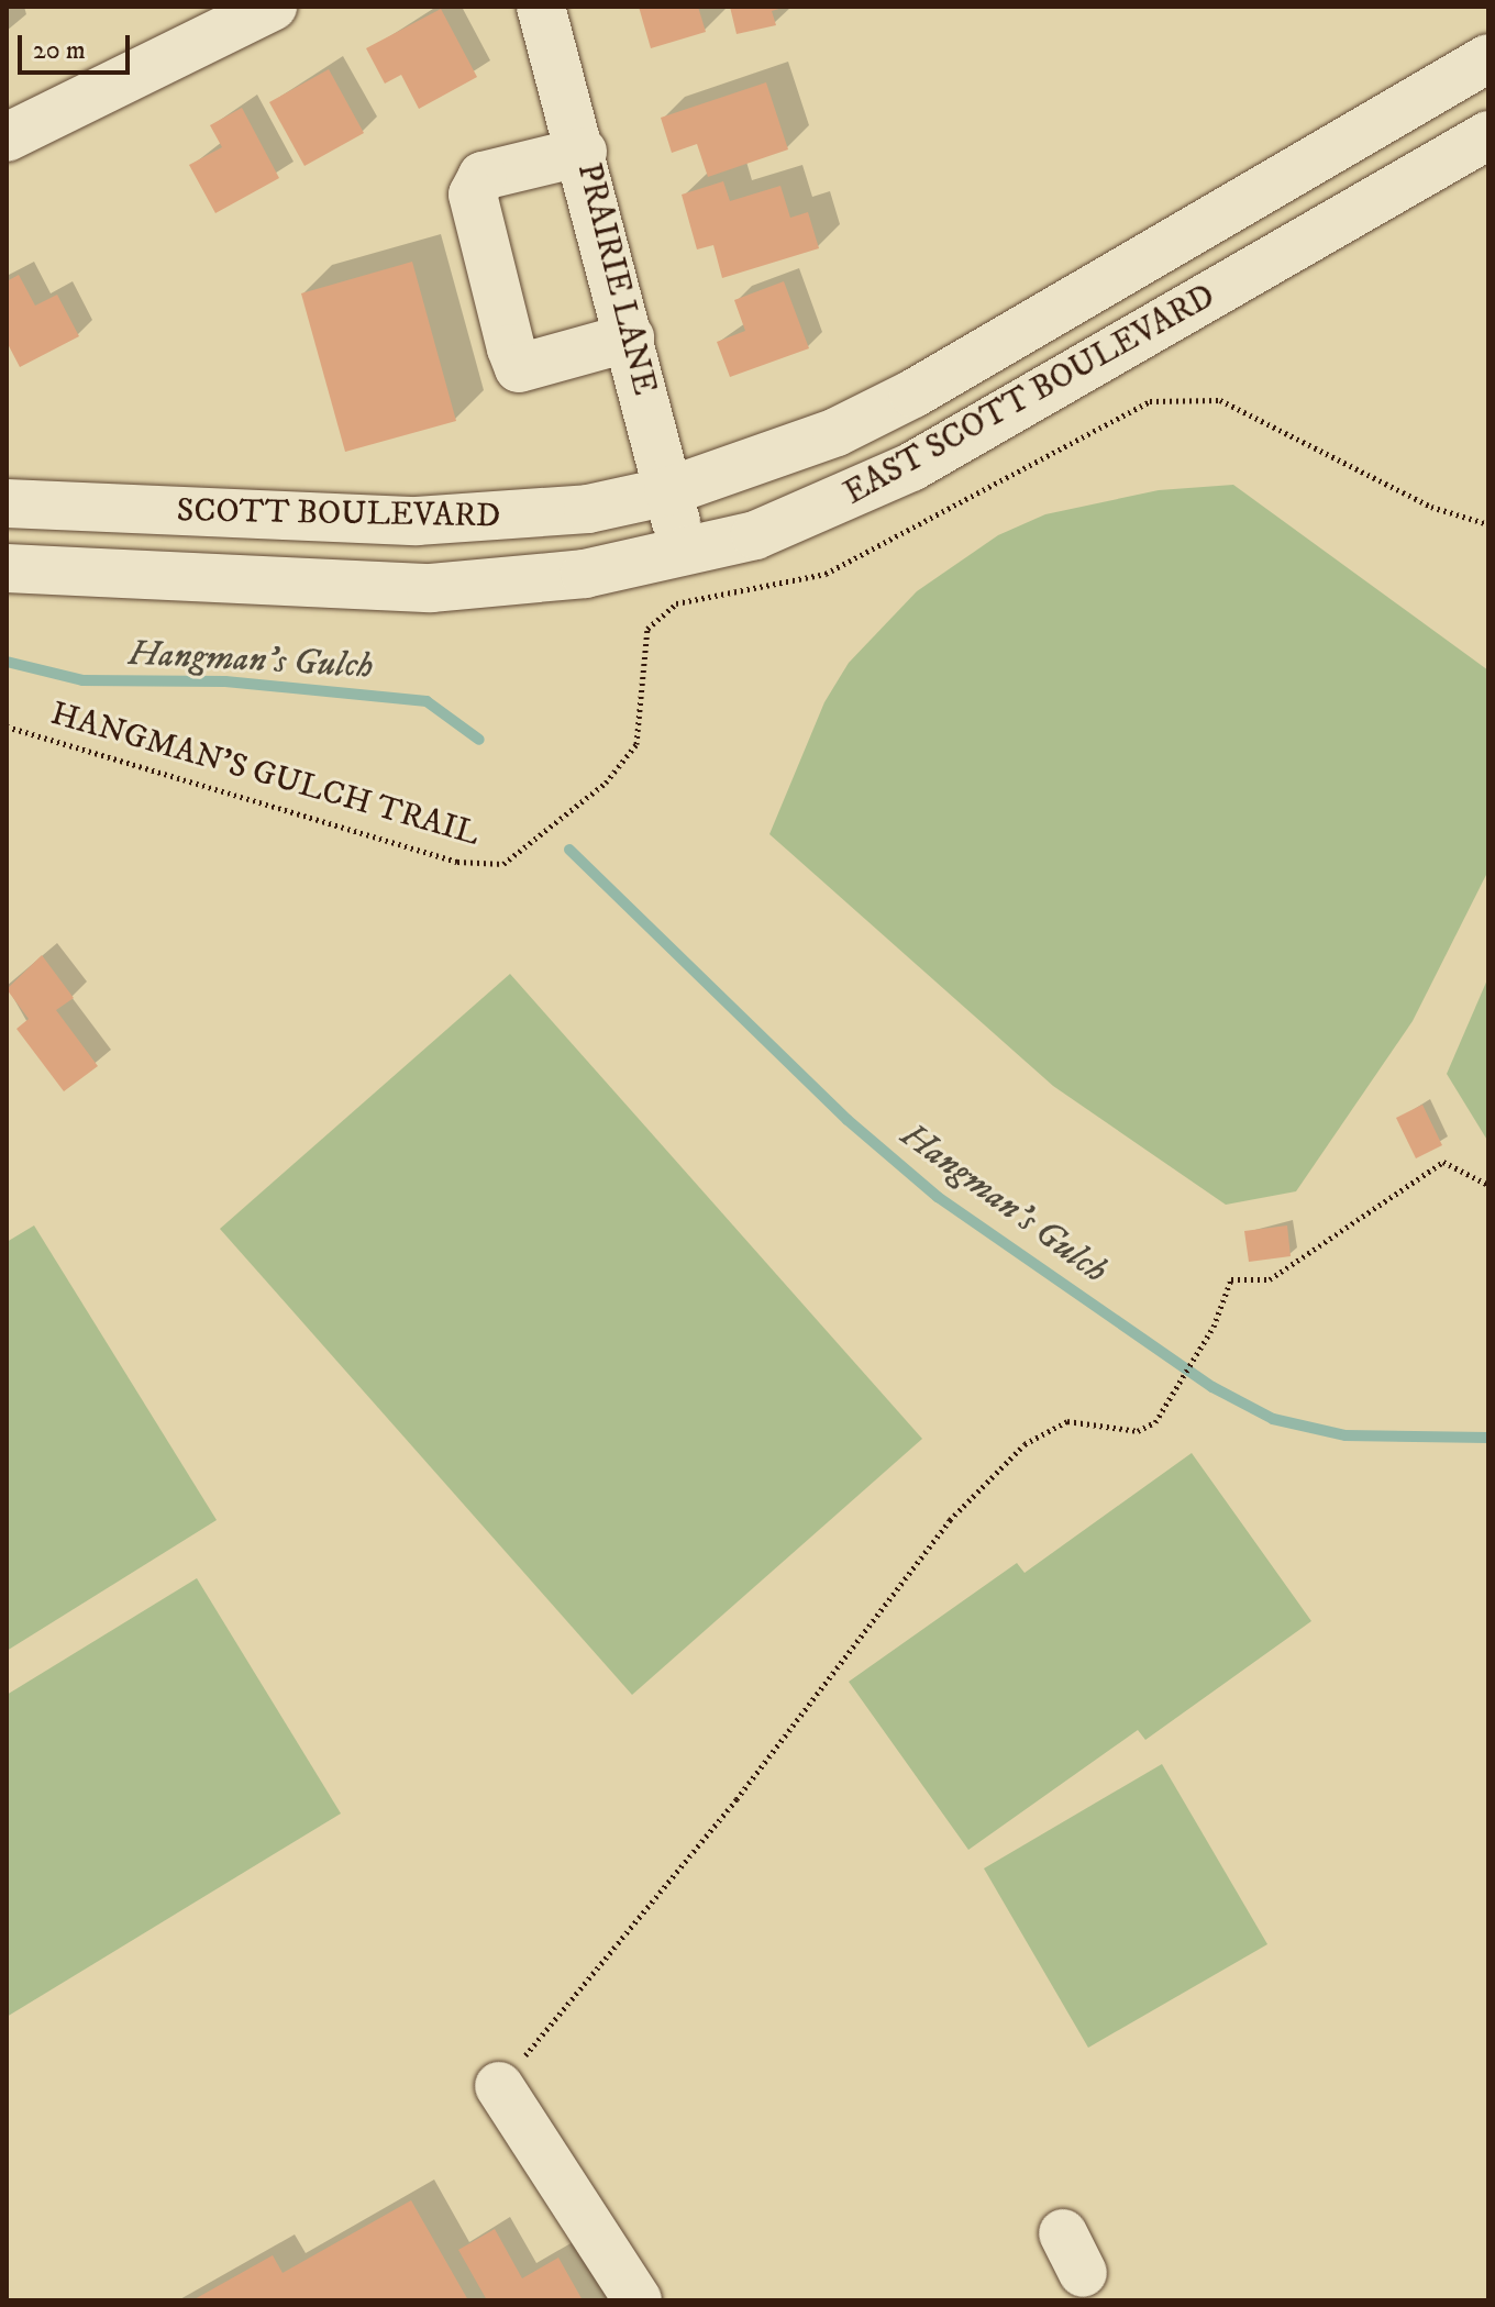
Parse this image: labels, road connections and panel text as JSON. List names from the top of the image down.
{
  "streets": {
    "street": ["PRAIRIE LANE", "EAST SCOTT BOULEVARD", "SCOTT BOULEVARD"],
    "path": ["HANGMAN'S GULCH TRAIL"]
  },
  "crossings": [
    ["PRAIRIE LANE", "EAST SCOTT BOULEVARD"],
    ["PRAIRIE LANE", "SCOTT BOULEVARD"],
    ["EAST SCOTT BOULEVARD", "SCOTT BOULEVARD"]
  ],
  "water": ["Hangman's Gulch"],
  "scale_bar": "20 m"
}
